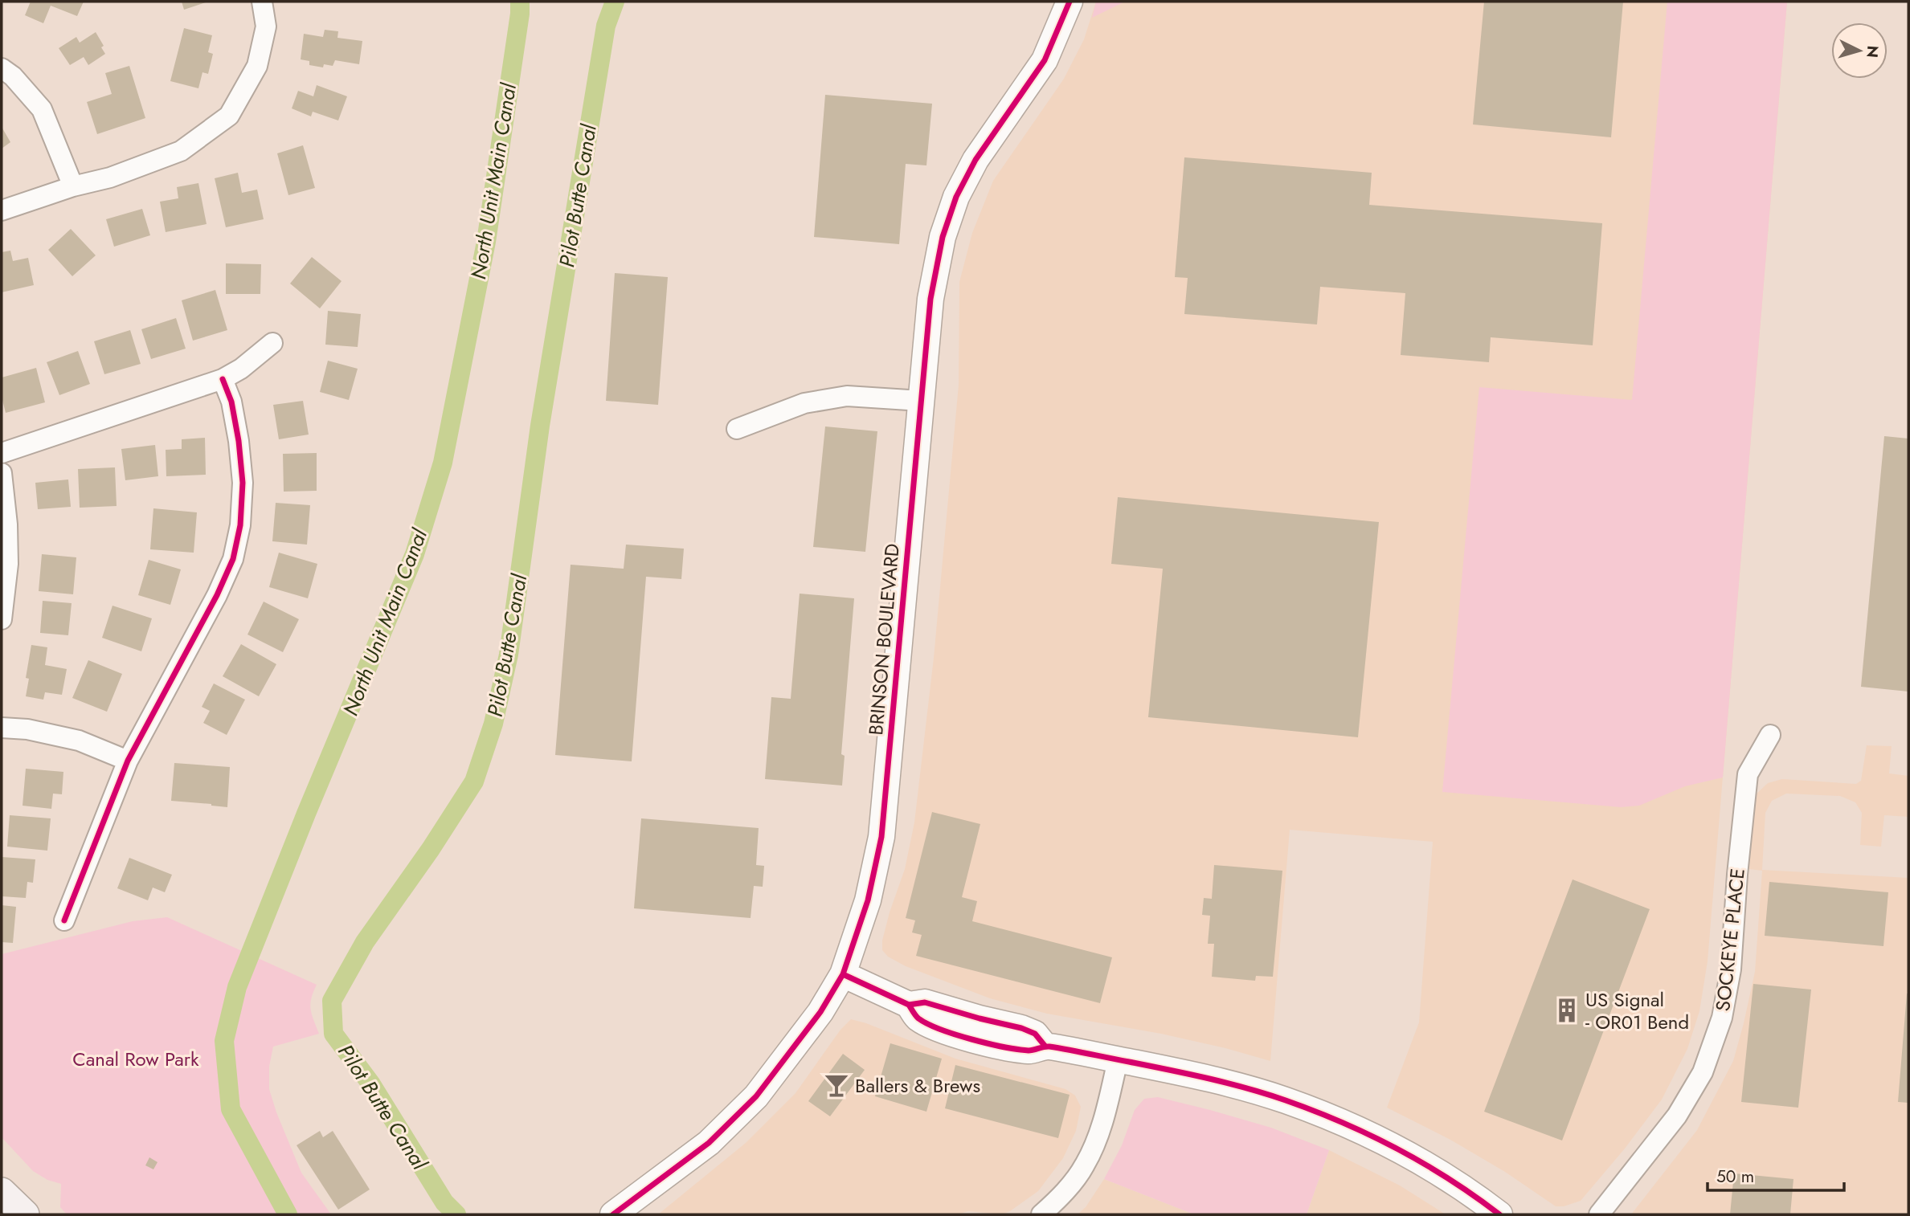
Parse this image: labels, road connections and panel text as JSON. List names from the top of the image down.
{
  "streets": {
    "street": ["BRINSON BOULEVARD", "SOCKEYE PLACE"]
  },
  "water": ["North Unit Main Canal", "Pilot Butte Canal"],
  "parks": ["Canal Row Park"],
  "places": {
    "building": ["US Signal - OR01 Bend"],
    "bar": ["Ballers & Brews"]
  },
  "scale_bar": "50 m",
  "north": "right"
}
